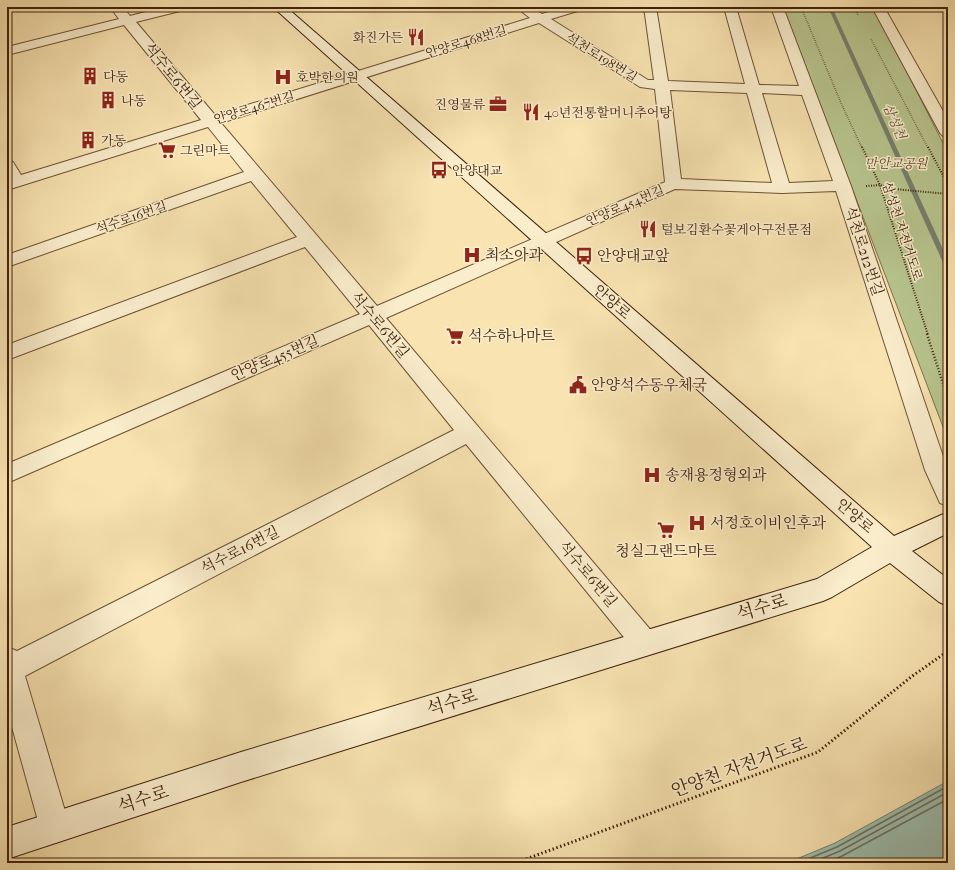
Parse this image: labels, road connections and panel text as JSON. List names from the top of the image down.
{
  "streets": {
    "street": [
      "안양로468번길",
      "석천로198번길",
      "석수로6번길",
      "안양로467번길",
      "안양로454번길",
      "석수로16번길",
      "석천로212번길",
      "안양로",
      "안양로455번길",
      "석수로"
    ],
    "path": ["삼성천 자전거도로", "안양천 자전거도로"]
  },
  "crossings": [
    ["안양로468번길", "석천로198번길"],
    ["안양로468번길", "안양로467번길"],
    ["안양로468번길", "안양로"],
    ["석천로198번길", "석천로212번길"],
    ["석수로6번길", "안양로467번길"],
    ["석수로6번길", "석수로16번길"],
    ["석수로6번길", "안양로455번길"],
    ["석수로6번길", "석수로"],
    ["안양로467번길", "안양로"],
    ["안양로454번길", "석천로212번길"],
    ["안양로454번길", "안양로"],
    ["안양로454번길", "안양로455번길"],
    ["석수로16번길", "석수로"],
    ["안양로", "안양로455번길"],
    ["안양로", "석수로"]
  ],
  "water": ["삼성천"],
  "parks": ["만안교공원"],
  "places": {
    "restaurant": ["화진가든", "40년전통할머니추어탕", "털보김환수꽃게아구전문점"],
    "building": ["다동", "나동", "가동"],
    "hospital": [
      "호박한의원",
      "최소아과",
      "송재용정형외과",
      "서정호이비인후과"
    ],
    "office": ["진영물류"],
    "supermarket": ["그린마트", "석수하나마트", "청실그랜드마트"],
    "bus stop": ["안양대교", "안양대교앞"],
    "public building": ["안양석수동우체국"]
  }
}
